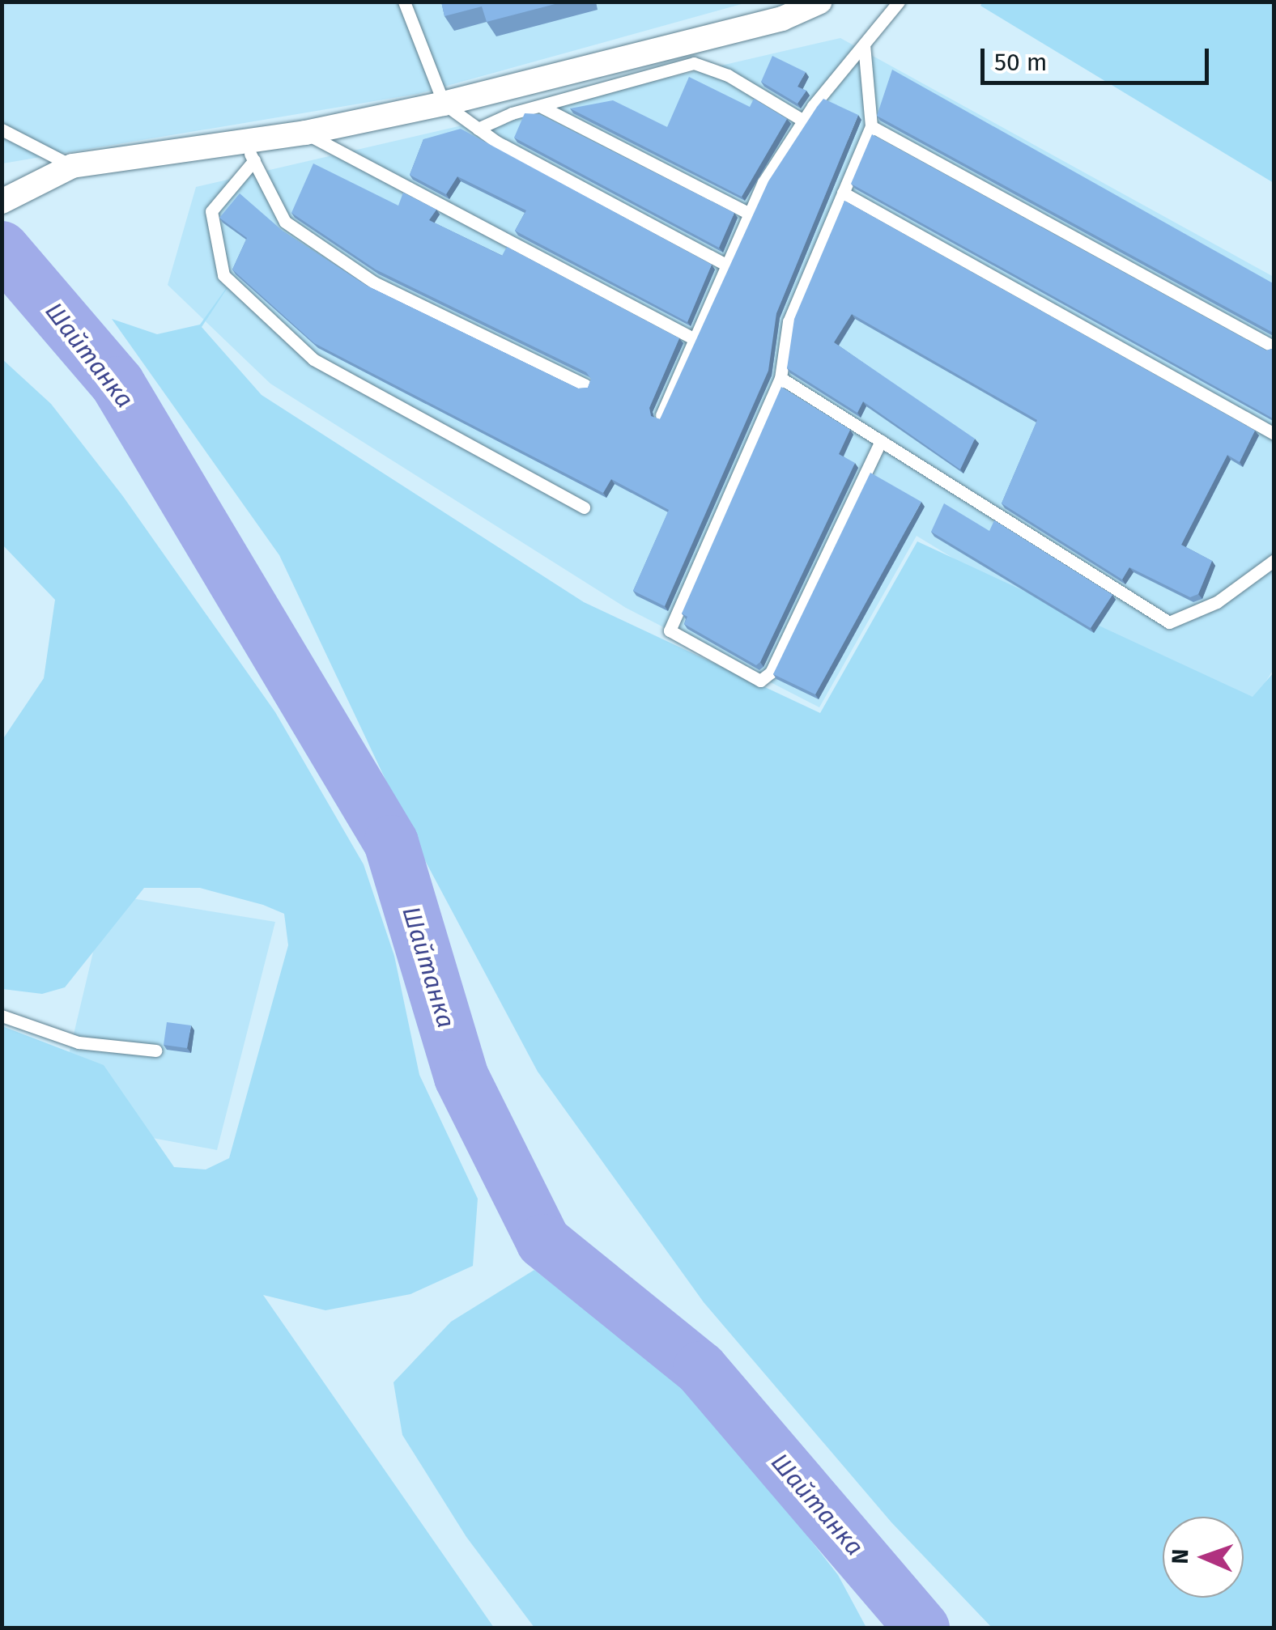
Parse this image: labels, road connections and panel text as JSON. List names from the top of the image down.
{
  "water": ["Шайтанка"],
  "scale_bar": "50 m",
  "north": "left"
}
